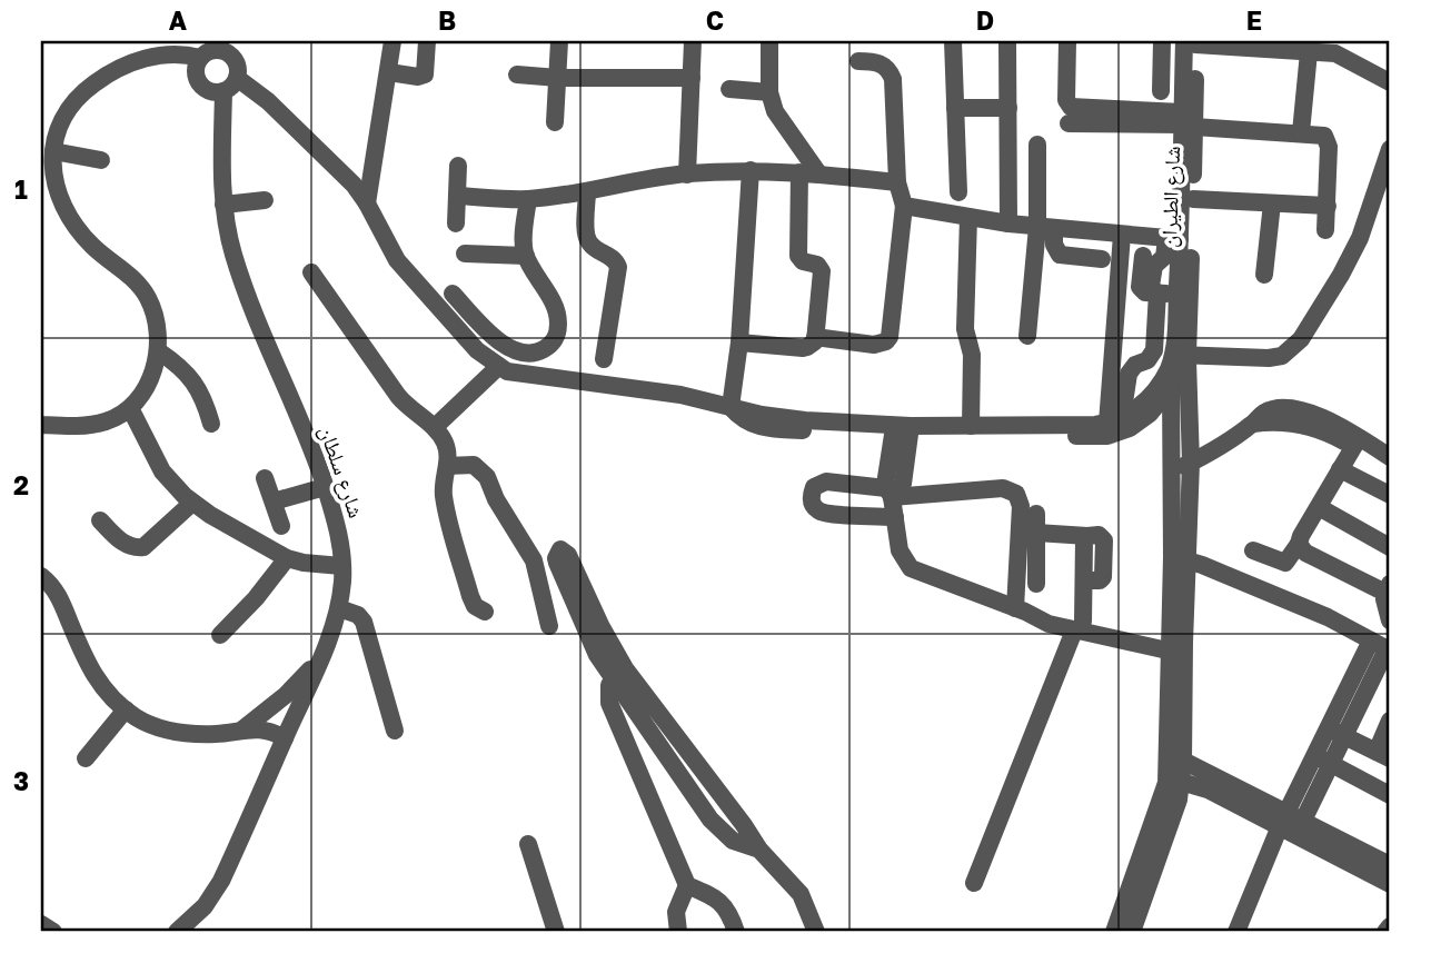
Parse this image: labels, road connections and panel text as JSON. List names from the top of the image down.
{
  "streets": {
    "street": ["شارع الطيران", "شارع سلطان"]
  },
  "grid": {
    "columns": [
      "A",
      "B",
      "C",
      "D",
      "E"
    ],
    "rows": ["1", "2", "3"]
  }
}
